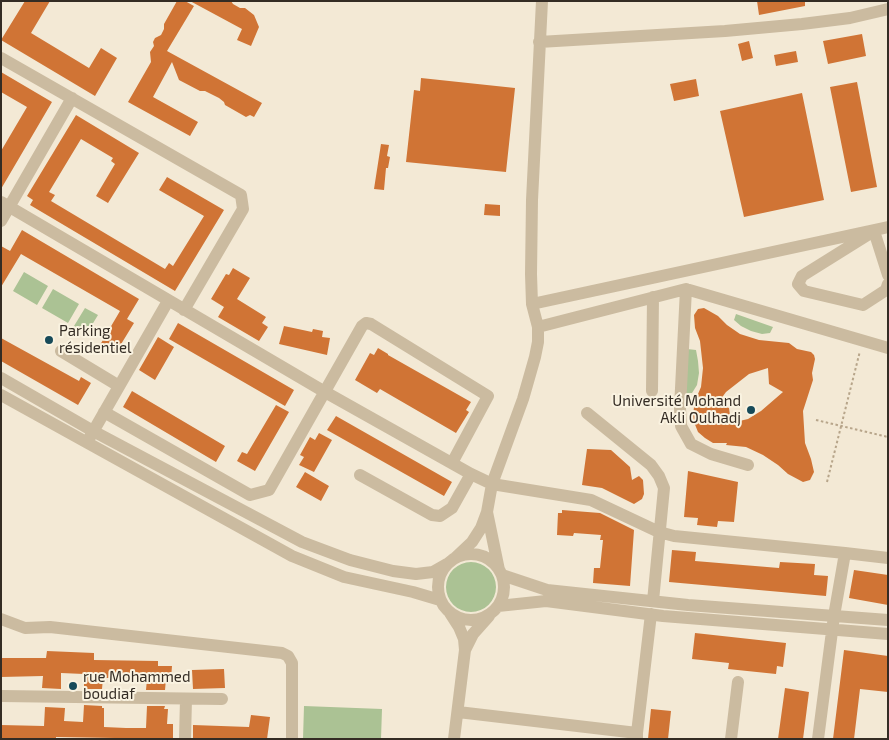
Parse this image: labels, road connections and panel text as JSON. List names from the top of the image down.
{
  "places": ["Parking résidentiel", "Université Mohand Akli Oulhadj", "rue Mohammed boudiaf"]
}
